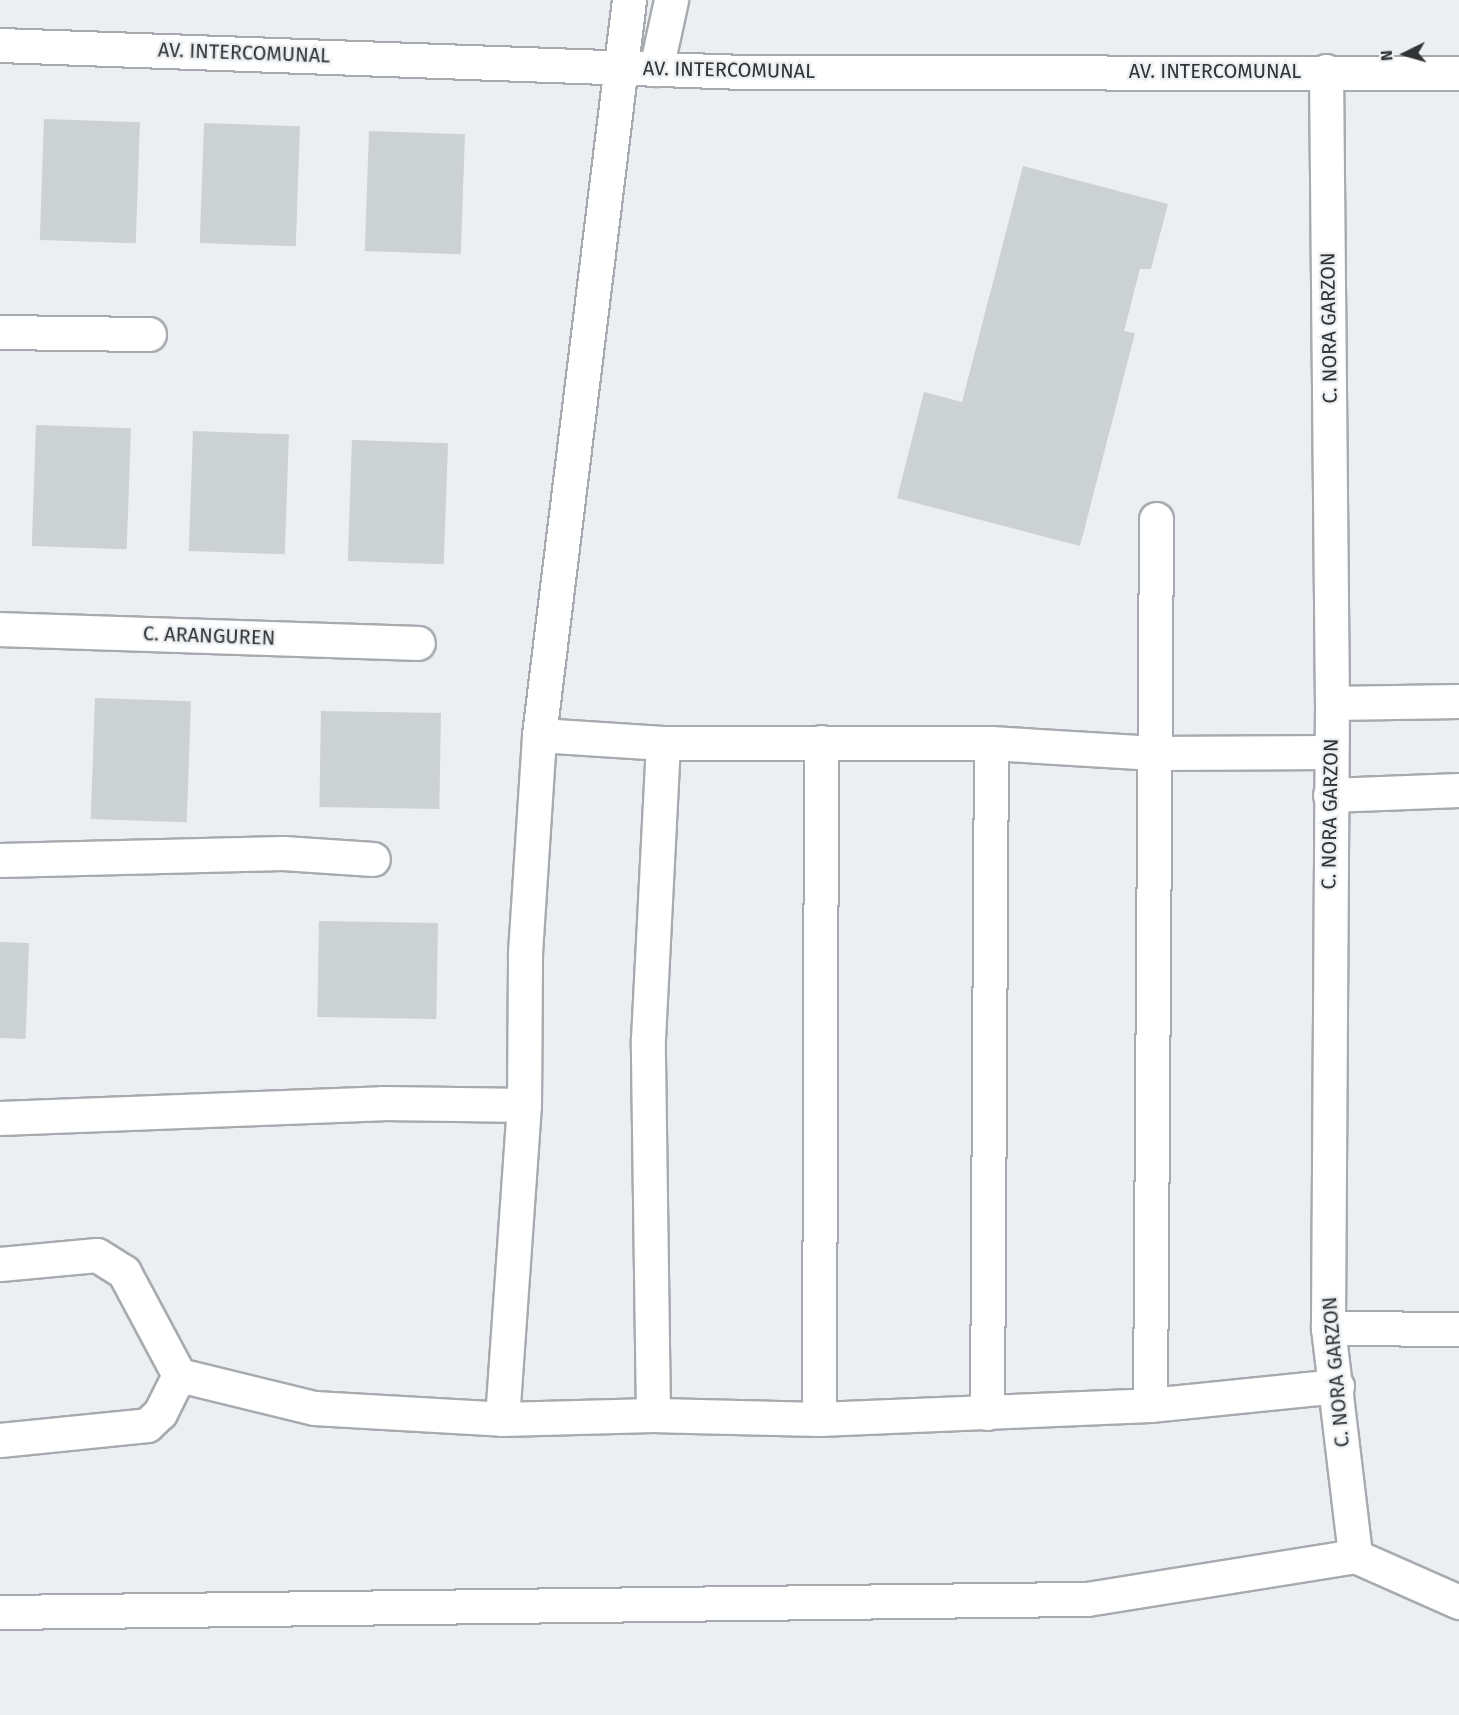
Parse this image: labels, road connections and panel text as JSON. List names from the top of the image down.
{
  "streets": {
    "street": ["AV. INTERCOMUNAL", "C. NORA GARZON", "C. ARANGUREN"]
  },
  "crossings": [
    ["AV. INTERCOMUNAL", "C. NORA GARZON"]
  ],
  "north": "left"
}
